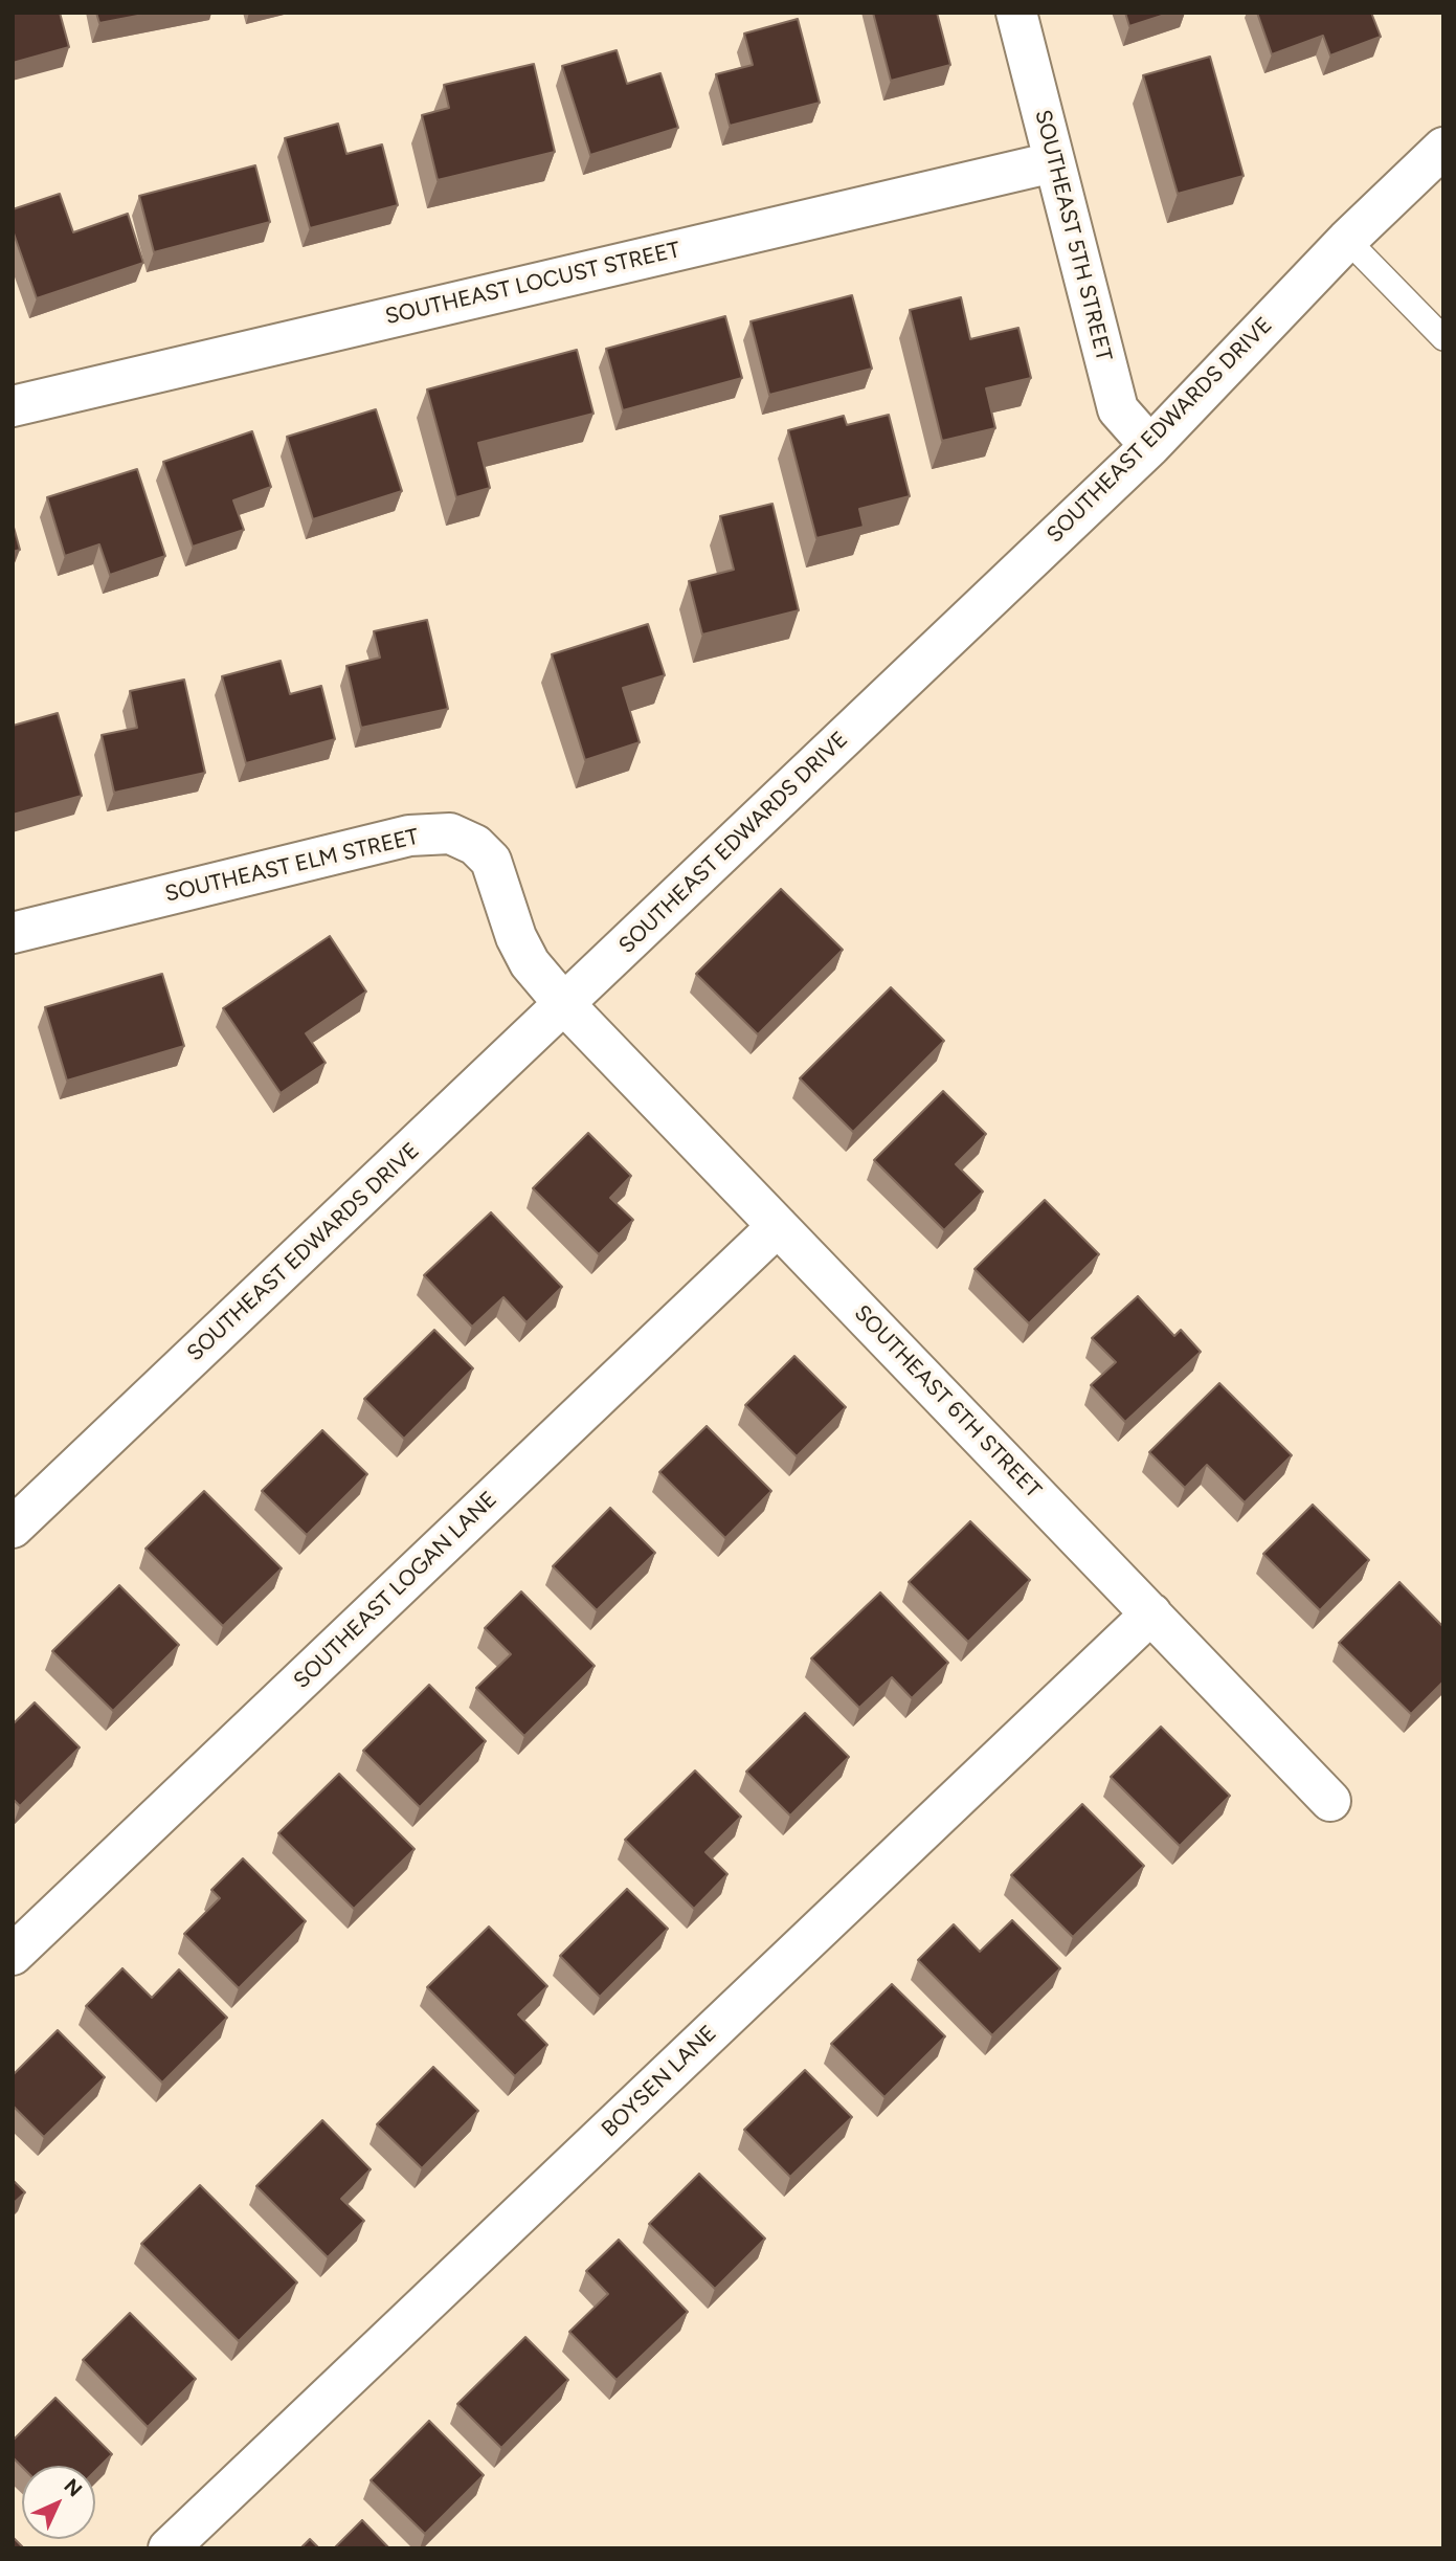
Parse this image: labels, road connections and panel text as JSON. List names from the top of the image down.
{
  "streets": {
    "street": [
      "SOUTHEAST 5TH STREET",
      "SOUTHEAST LOCUST STREET",
      "SOUTHEAST EDWARDS DRIVE",
      "SOUTHEAST ELM STREET",
      "SOUTHEAST 6TH STREET",
      "SOUTHEAST LOGAN LANE",
      "BOYSEN LANE"
    ]
  },
  "crossings": [
    ["SOUTHEAST 5TH STREET", "SOUTHEAST LOCUST STREET"],
    ["SOUTHEAST 5TH STREET", "SOUTHEAST EDWARDS DRIVE"],
    ["SOUTHEAST EDWARDS DRIVE", "SOUTHEAST ELM STREET"],
    ["SOUTHEAST EDWARDS DRIVE", "SOUTHEAST 6TH STREET"],
    ["SOUTHEAST ELM STREET", "SOUTHEAST 6TH STREET"],
    ["SOUTHEAST 6TH STREET", "SOUTHEAST LOGAN LANE"],
    ["SOUTHEAST 6TH STREET", "BOYSEN LANE"]
  ],
  "north": "top right"
}
